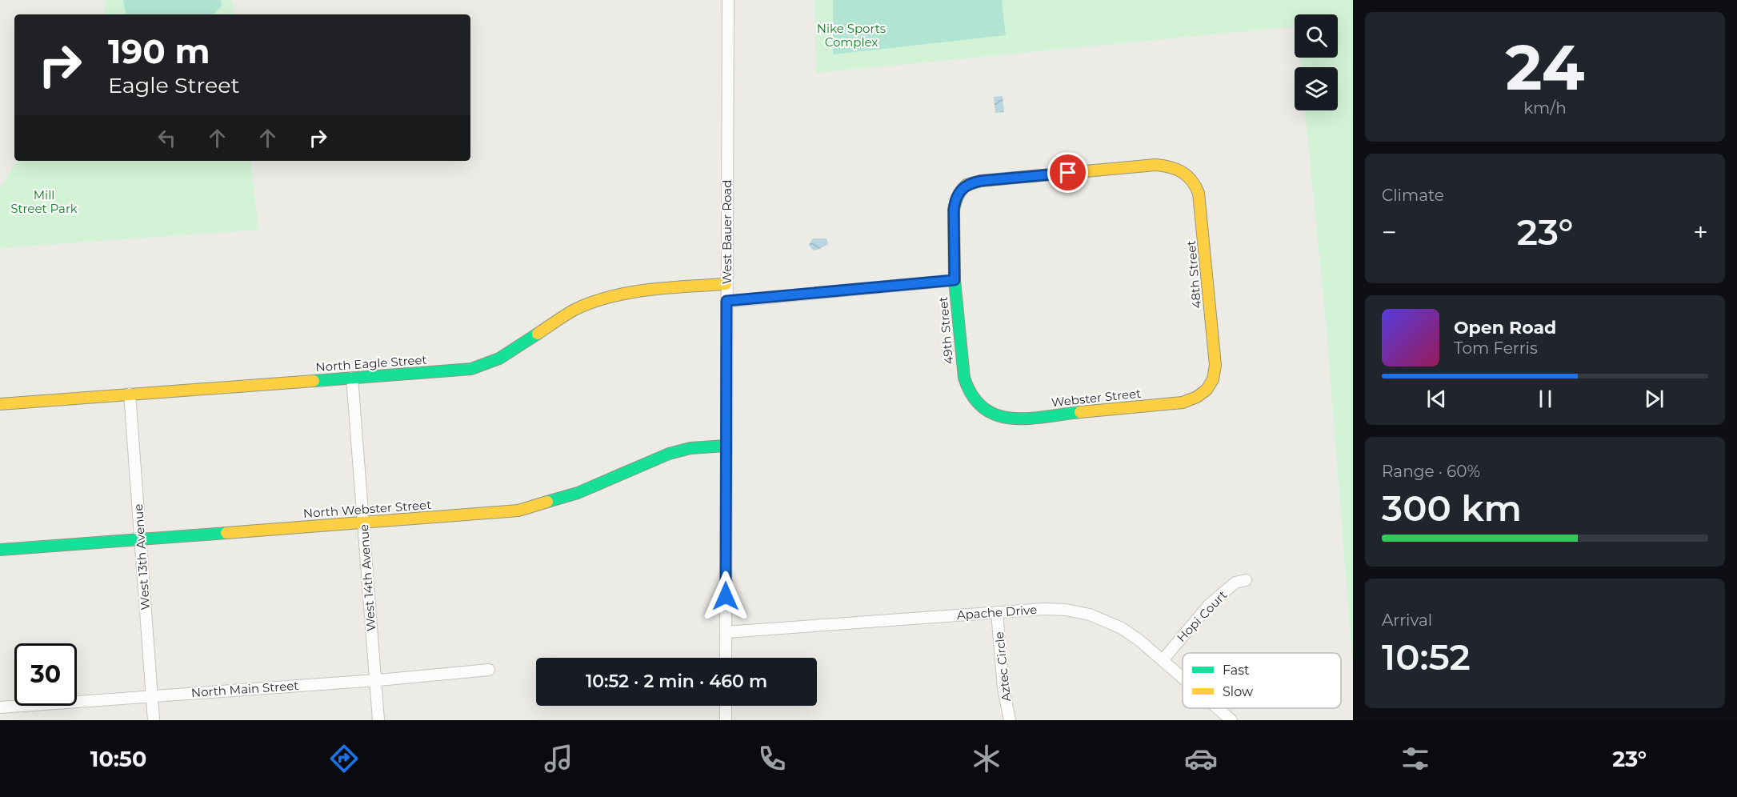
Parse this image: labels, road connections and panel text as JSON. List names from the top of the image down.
{
  "streets": {
    "street": [
      "West Bauer Road",
      "48th Street",
      "49th Street",
      "North Eagle Street",
      "Webster Street",
      "North Webster Street",
      "West 13th Avenue",
      "West 14th Avenue",
      "Apache Drive",
      "Hopi Court",
      "Aztec Circle",
      "North Main Street"
    ]
  },
  "crossings": [
    ["West Bauer Road", "North Eagle Street"],
    ["West Bauer Road", "North Webster Street"],
    ["West Bauer Road", "Apache Drive"],
    ["48th Street", "49th Street"],
    ["48th Street", "Webster Street"],
    ["49th Street", "Webster Street"],
    ["North Eagle Street", "West 13th Avenue"],
    ["North Eagle Street", "West 14th Avenue"],
    ["North Webster Street", "West 13th Avenue"],
    ["North Webster Street", "West 14th Avenue"],
    ["West 13th Avenue", "North Main Street"],
    ["West 14th Avenue", "North Main Street"],
    ["Apache Drive", "Hopi Court"],
    ["Apache Drive", "Aztec Circle"]
  ],
  "parks": ["Nike Sports Complex", "Mill Street Park"],
  "legend": ["Fast", "Slow"],
  "page": {
    "tile": [
      ["24", "km/h"],
      "Climate",
      ["Range · 60%", "300 km"],
      ["Arrival", "10:52"]
    ],
    "turn": ["190 m", "Eagle Street"],
    "heat": ["−", "23°", "+"],
    "song": ["Open Road", "Tom Ferris"],
    "limit": "30",
    "trip": "10:52 · 2 min · 460 m",
    "tabs": ["10:50", "23°"]
  }
}
